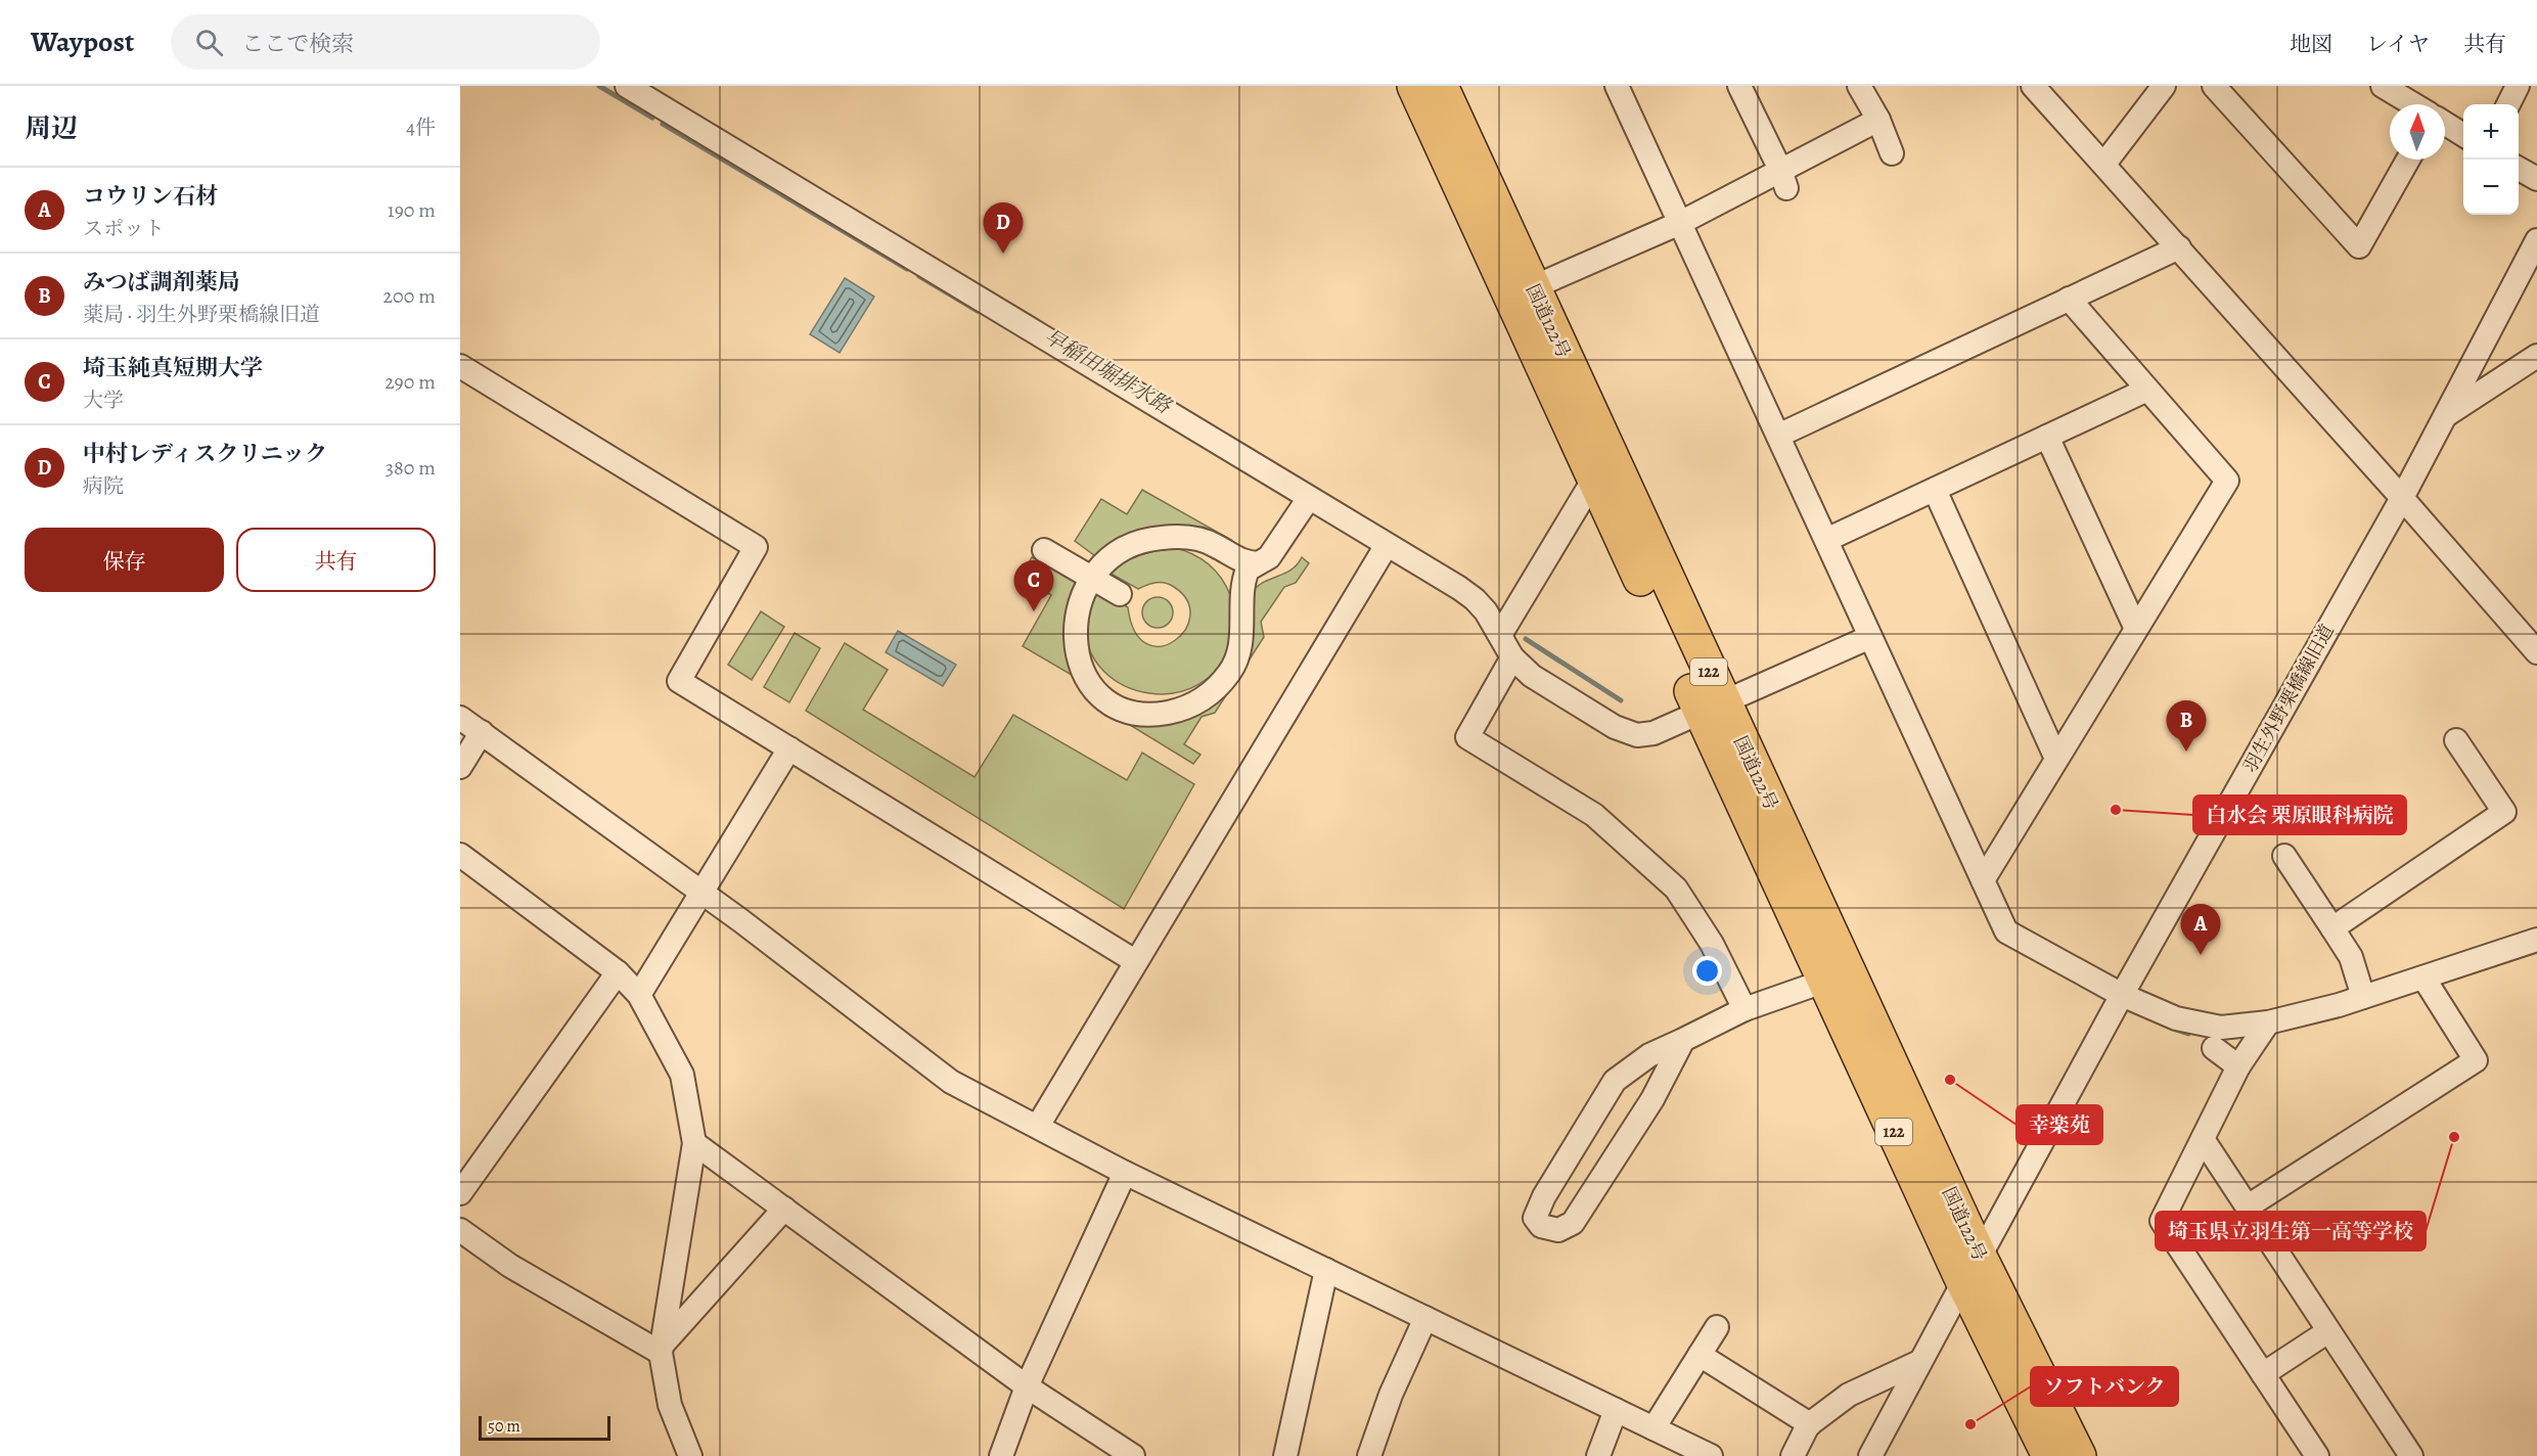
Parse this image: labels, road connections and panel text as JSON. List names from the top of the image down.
{
  "streets": {
    "highway": ["国道122号", "122"],
    "street": ["羽生外野栗橋線旧道"]
  },
  "crossings": [
    ["国道122号", "羽生外野栗橋線旧道"]
  ],
  "water": ["早稲田堀排水路"],
  "places": [
    "白水会 栗原眼科病院",
    "幸楽苑",
    "埼玉県立羽生第一高等学校",
    "ソフトバンク"
  ],
  "scale_bar": "50 m",
  "north": "top",
  "page": {
    "header": "Waypost",
    "search": "ここで検索",
    "nav": ["地図", "レイヤ", "共有"],
    "heading": ["周辺", "4件"],
    "map_buttons": ["+", "−"],
    "list": [
      {
        "mark": "A",
        "name": "コウリン石材",
        "note": "スポット",
        "value": "190 m"
      },
      {
        "mark": "B",
        "name": "みつば調剤薬局",
        "note": "薬局 · 羽生外野栗橋線旧道",
        "value": "200 m"
      },
      {
        "mark": "C",
        "name": "埼玉純真短期大学",
        "note": "大学",
        "value": "290 m"
      },
      {
        "mark": "D",
        "name": "中村レディスクリニック",
        "note": "病院",
        "value": "380 m"
      }
    ],
    "pins": [
      "D",
      "C",
      "B",
      "A"
    ],
    "buttons": ["保存", "共有"],
    "scale": "50 m"
  }
}
